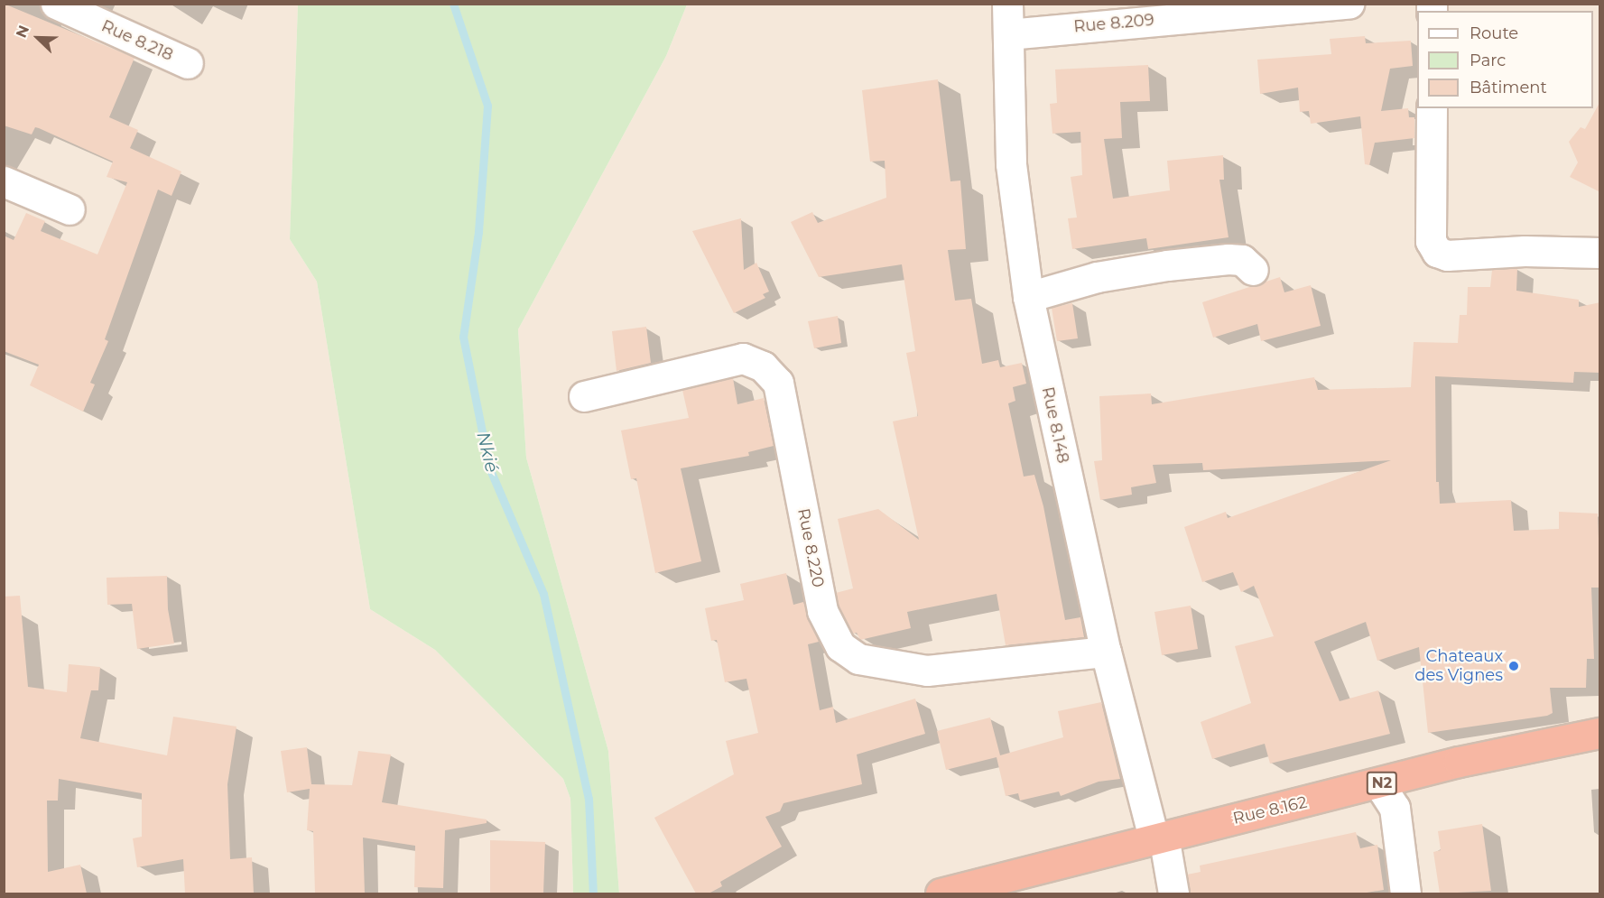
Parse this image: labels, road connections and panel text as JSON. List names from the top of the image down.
{
  "streets": {
    "highway": ["N2", "Rue 8.162"],
    "street": [
      "Rue 8.209",
      "Rue 8.218",
      "Rue 8.148",
      "Rue 8.220"
    ]
  },
  "crossings": [
    ["Rue 8.209", "Rue 8.148"],
    ["Rue 8.148", "Rue 8.220"],
    ["Rue 8.148", "Rue 8.162"]
  ],
  "water": ["Nkié"],
  "places": ["Chateaux des Vignes"],
  "legend": ["Route", "Parc", "Bâtiment"],
  "north": "top left"
}
